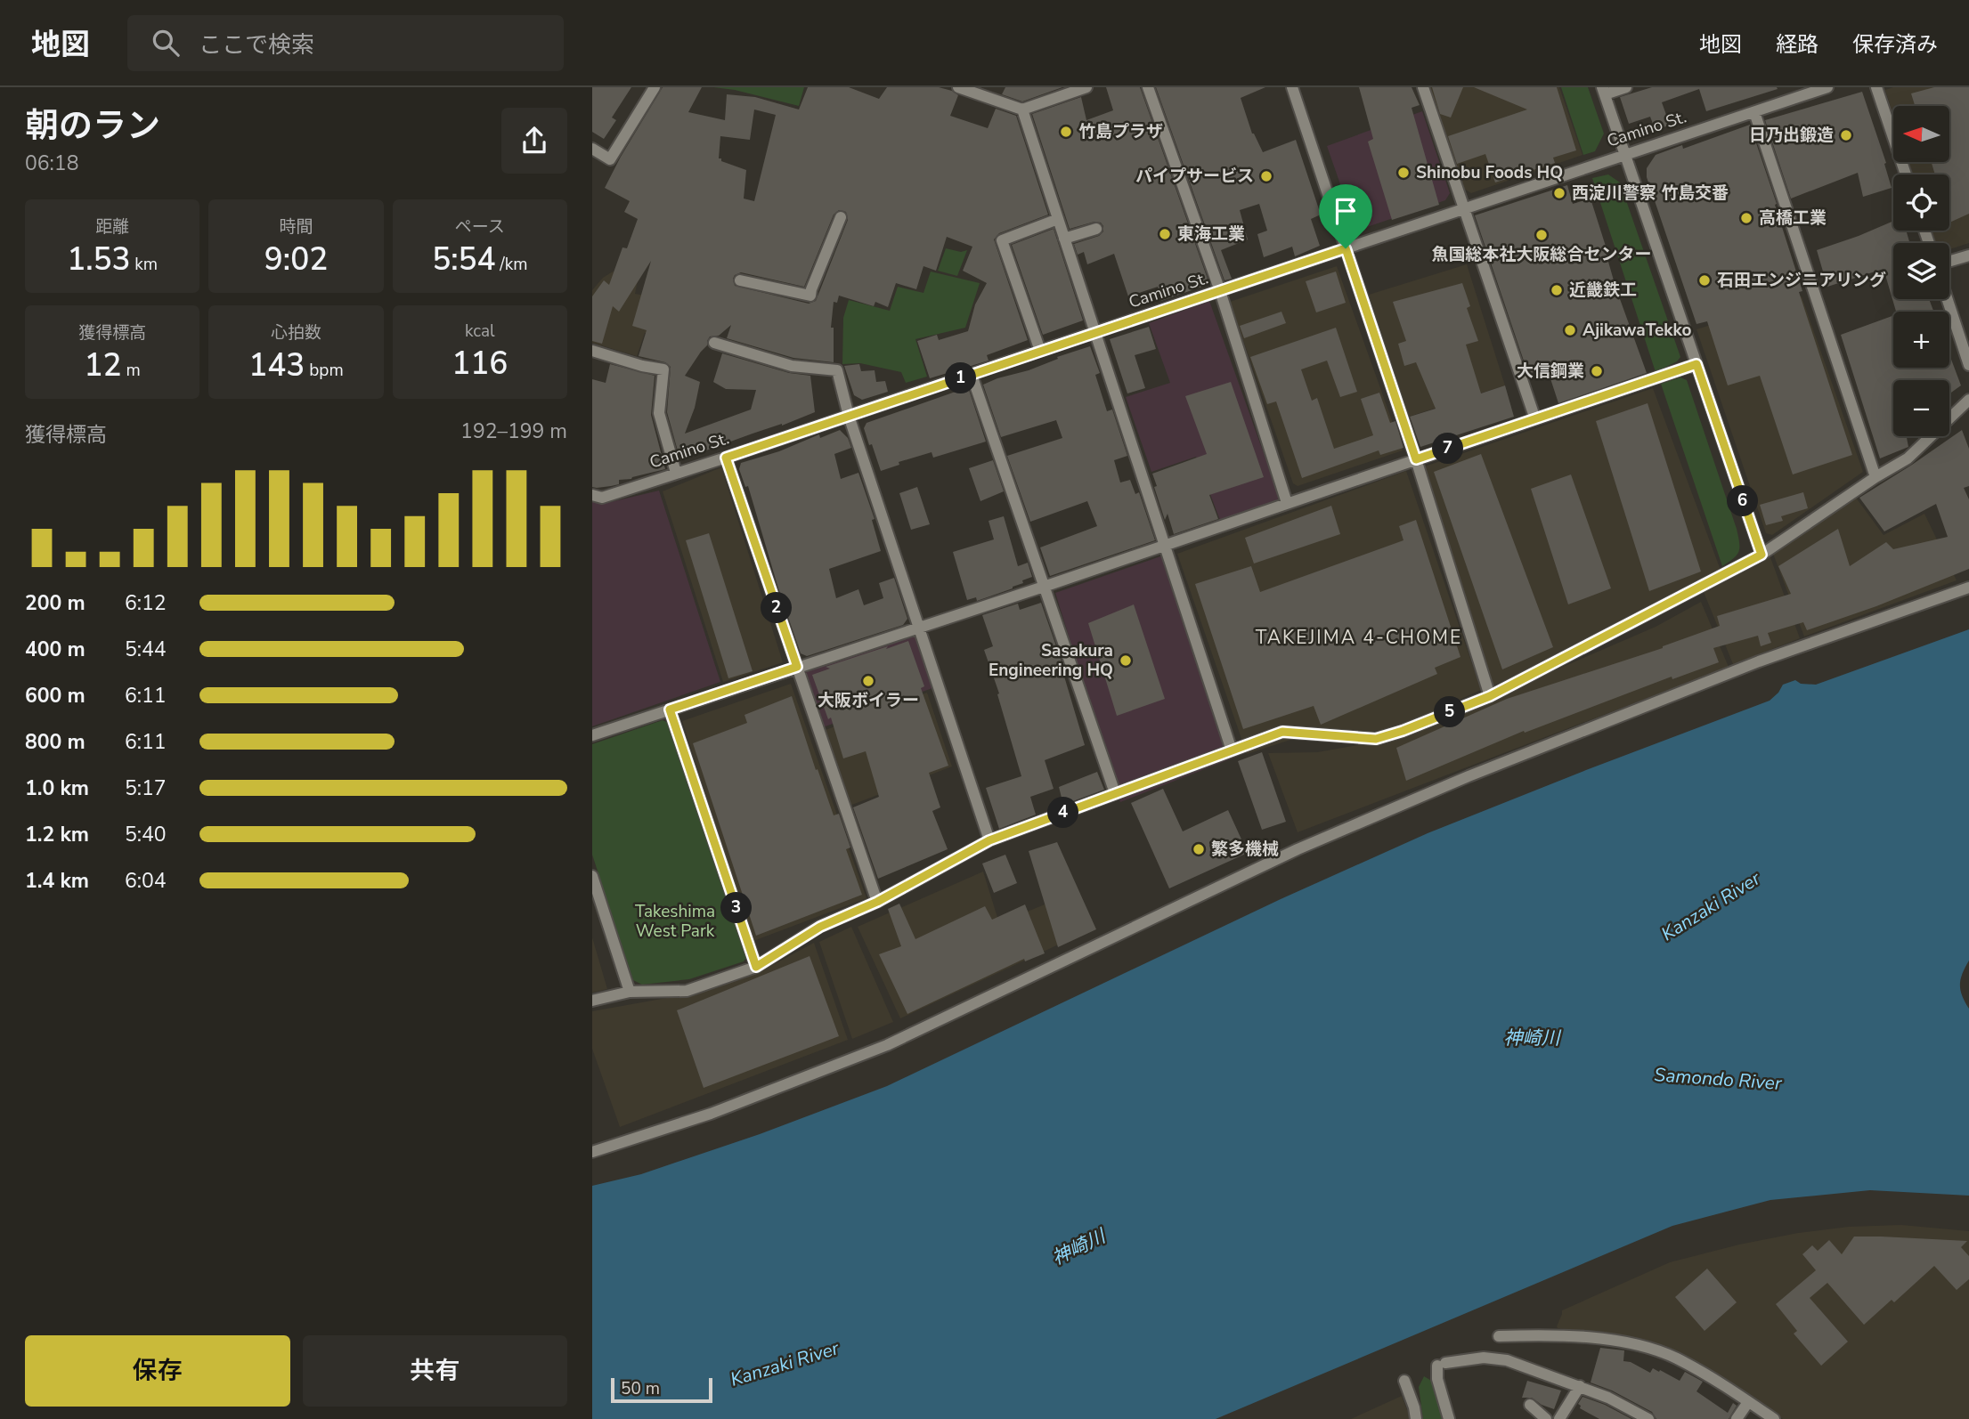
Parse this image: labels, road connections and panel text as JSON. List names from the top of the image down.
{
  "streets": {
    "street": ["Camino St."]
  },
  "districts": ["TAKEJIMA 4-CHOME"],
  "water": ["Kanzaki River", "神崎川", "Samondo River"],
  "parks": ["Takeshima West Park"],
  "places": [
    "竹島プラザ",
    "日乃出鍛造",
    "Shinobu Foods HQ",
    "パイプサービス",
    "西淀川警察 竹島交番",
    "高橋工業",
    "東海工業",
    "魚国総本社大阪総合センター",
    "石田エンジニアリング",
    "近畿鉄工",
    "AjikawaTekko",
    "大信鋼業",
    "Sasakura Engineering HQ",
    "大阪ボイラー",
    "繁多機械"
  ],
  "scale_bar": "50 m",
  "north": "left",
  "page": {
    "header": "地図",
    "search": "ここで検索",
    "nav": ["地図", "経路", "保存済み"],
    "heading": ["朝のラン", "06:18"],
    "map_buttons": ["+", "−"],
    "stats": [
      ["距離", "1.53 km"],
      ["時間", "9:02"],
      ["ペース", "5:54 /km"],
      ["獲得標高", "12 m"],
      ["心拍数", "143 bpm"],
      ["kcal", "116"]
    ],
    "pins": [
      "1",
      "7",
      "6",
      "2",
      "5",
      "4",
      "3"
    ],
    "chart": ["獲得標高", "192–199 m"],
    "list": [
      {
        "name": "200 m",
        "note": "6:12"
      },
      {
        "name": "400 m",
        "note": "5:44"
      },
      {
        "name": "600 m",
        "note": "6:11"
      },
      {
        "name": "800 m",
        "note": "6:11"
      },
      {
        "name": "1.0 km",
        "note": "5:17"
      },
      {
        "name": "1.2 km",
        "note": "5:40"
      },
      {
        "name": "1.4 km",
        "note": "6:04"
      }
    ],
    "buttons": ["保存", "共有"],
    "scale": "50 m"
  }
}
